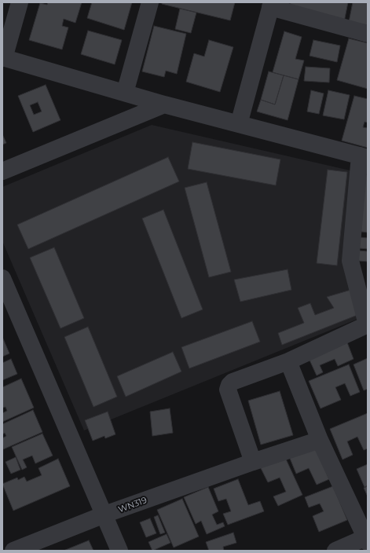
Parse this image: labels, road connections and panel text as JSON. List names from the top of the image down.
{
  "streets": {
    "street": ["WN319"]
  }
}
